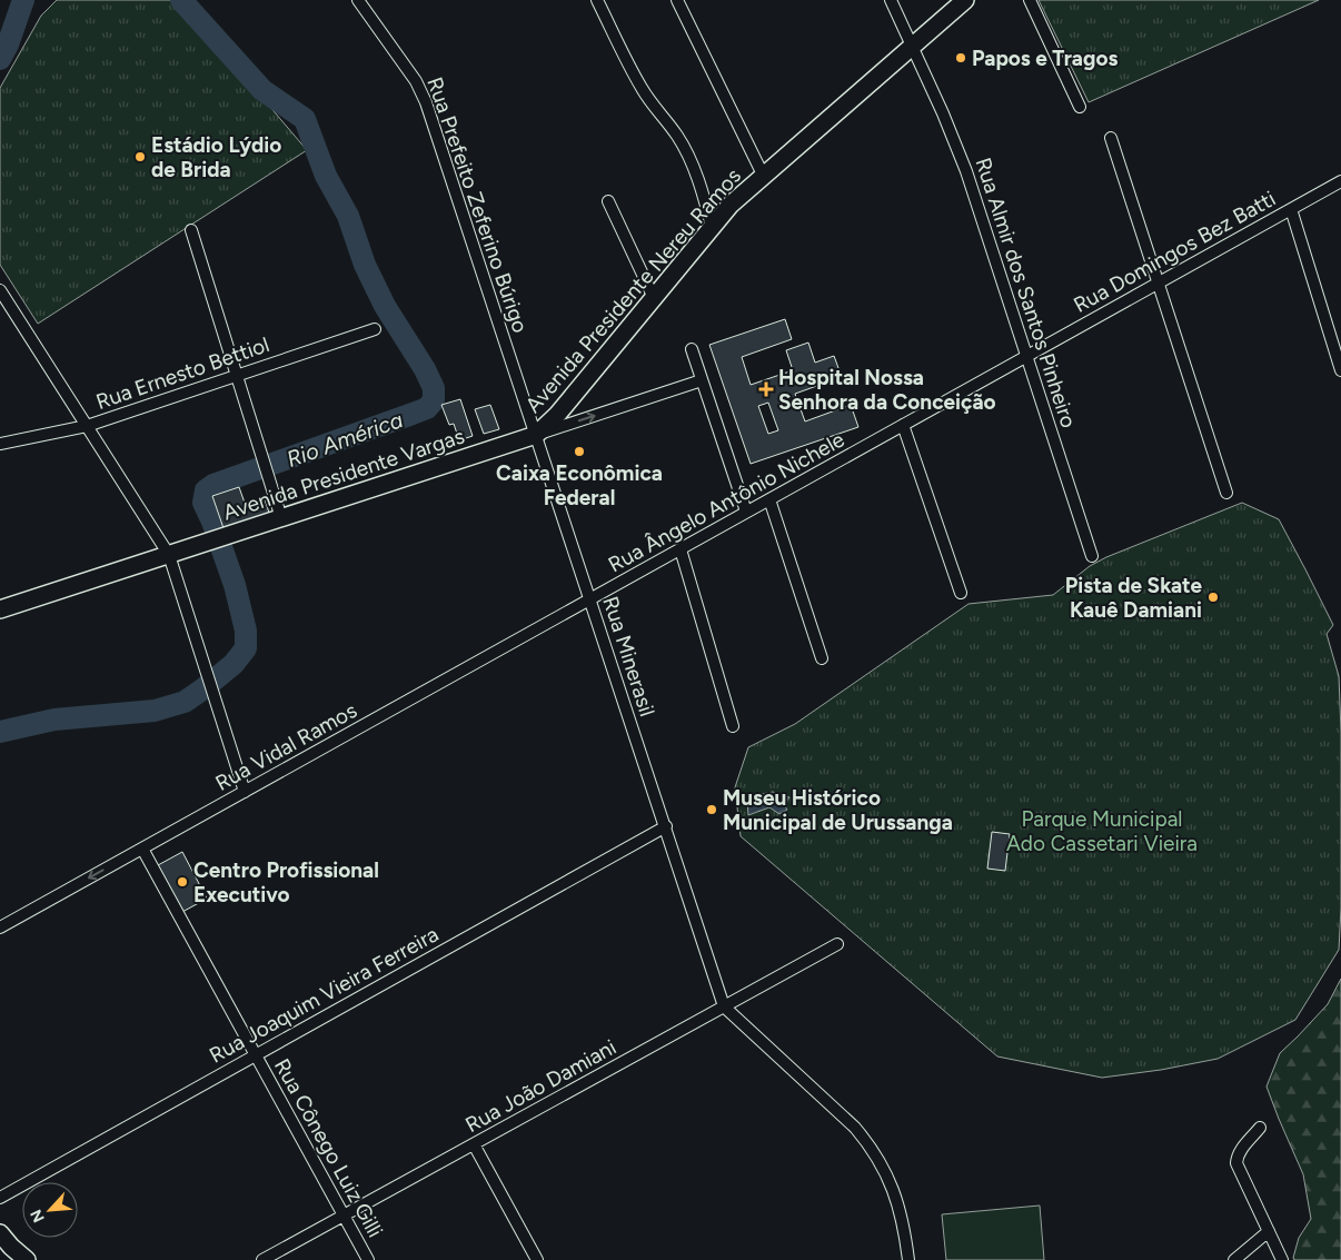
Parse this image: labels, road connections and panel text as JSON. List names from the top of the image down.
{
  "streets": {
    "street": [
      "Rua Prefeito Zeferino Búrigo",
      "Rua Domingos Bez Batti",
      "Avenida Presidente Nereu Ramos",
      "Rua Almir dos Santos Pinheiro",
      "Rua Ernesto Bettiol",
      "Avenida Presidente Vargas",
      "Rua Ângelo Antônio Nichele",
      "Rua Minerasil",
      "Rua Vidal Ramos",
      "Rua Joaquim Vieira Ferreira",
      "Rua João Damiani",
      "Rua Cônego Luiz Gilli"
    ]
  },
  "crossings": [
    ["Rua Prefeito Zeferino Búrigo", "Avenida Presidente Nereu Ramos"],
    ["Rua Prefeito Zeferino Búrigo", "Avenida Presidente Vargas"],
    ["Rua Prefeito Zeferino Búrigo", "Rua Minerasil"],
    ["Rua Domingos Bez Batti", "Rua Almir dos Santos Pinheiro"],
    ["Rua Domingos Bez Batti", "Rua Ângelo Antônio Nichele"],
    ["Avenida Presidente Nereu Ramos", "Rua Almir dos Santos Pinheiro"],
    ["Avenida Presidente Nereu Ramos", "Avenida Presidente Vargas"],
    ["Avenida Presidente Nereu Ramos", "Rua Minerasil"],
    ["Rua Almir dos Santos Pinheiro", "Rua Ângelo Antônio Nichele"],
    ["Avenida Presidente Vargas", "Rua Minerasil"],
    ["Rua Ângelo Antônio Nichele", "Rua Minerasil"],
    ["Rua Ângelo Antônio Nichele", "Rua Vidal Ramos"],
    ["Rua Minerasil", "Rua Vidal Ramos"],
    ["Rua Minerasil", "Rua Joaquim Vieira Ferreira"],
    ["Rua Minerasil", "Rua João Damiani"],
    ["Rua Vidal Ramos", "Rua Cônego Luiz Gilli"],
    ["Rua Joaquim Vieira Ferreira", "Rua Cônego Luiz Gilli"],
    ["Rua João Damiani", "Rua Cônego Luiz Gilli"]
  ],
  "water": ["Rio América"],
  "parks": ["Parque Municipal Ado Cassetari Vieira"],
  "places": {
    "other": [
      "Papos e Tragos",
      "Estádio Lýdio de Brida",
      "Caixa Econômica Federal",
      "Pista de Skate Kauê Damiani",
      "Museu Histórico Municipal de Urussanga",
      "Centro Profissional Executivo"
    ],
    "health": ["Hospital Nossa Senhora da Conceição"]
  },
  "north": "bottom left"
}
